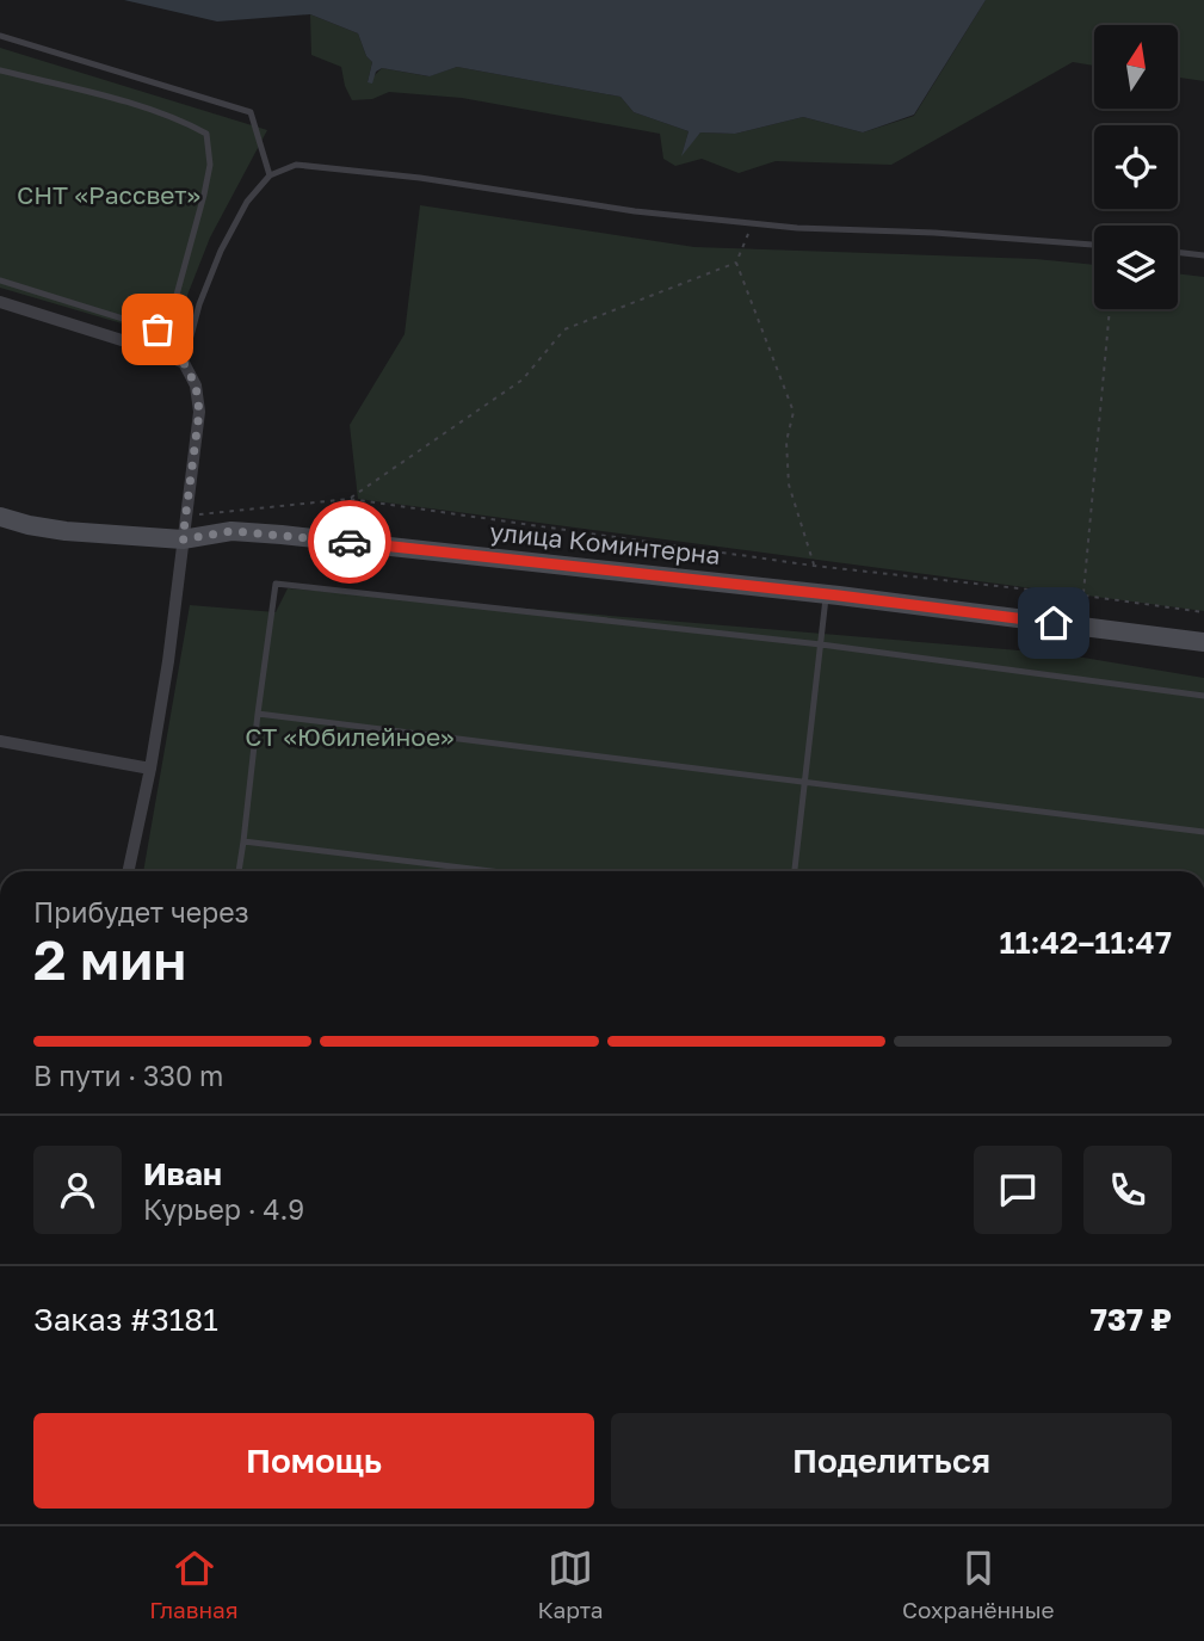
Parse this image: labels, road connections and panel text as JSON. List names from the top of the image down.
{
  "streets": {
    "street": ["улица Коминтерна"]
  },
  "parks": ["СНТ «Рассвет»", "СТ «Юбилейное»"],
  "north": "top",
  "page": {
    "heading": ["2 мин", "Прибудет через", "11:42–11:47"],
    "panel": [
      "Иван",
      "Курьер · 4.9",
      "Заказ #3181",
      "737 ₽"
    ],
    "bar": "В пути · 330 m",
    "buttons": ["Помощь", "Поделиться"],
    "tabs": ["Главная", "Карта", "Сохранённые"]
  }
}
